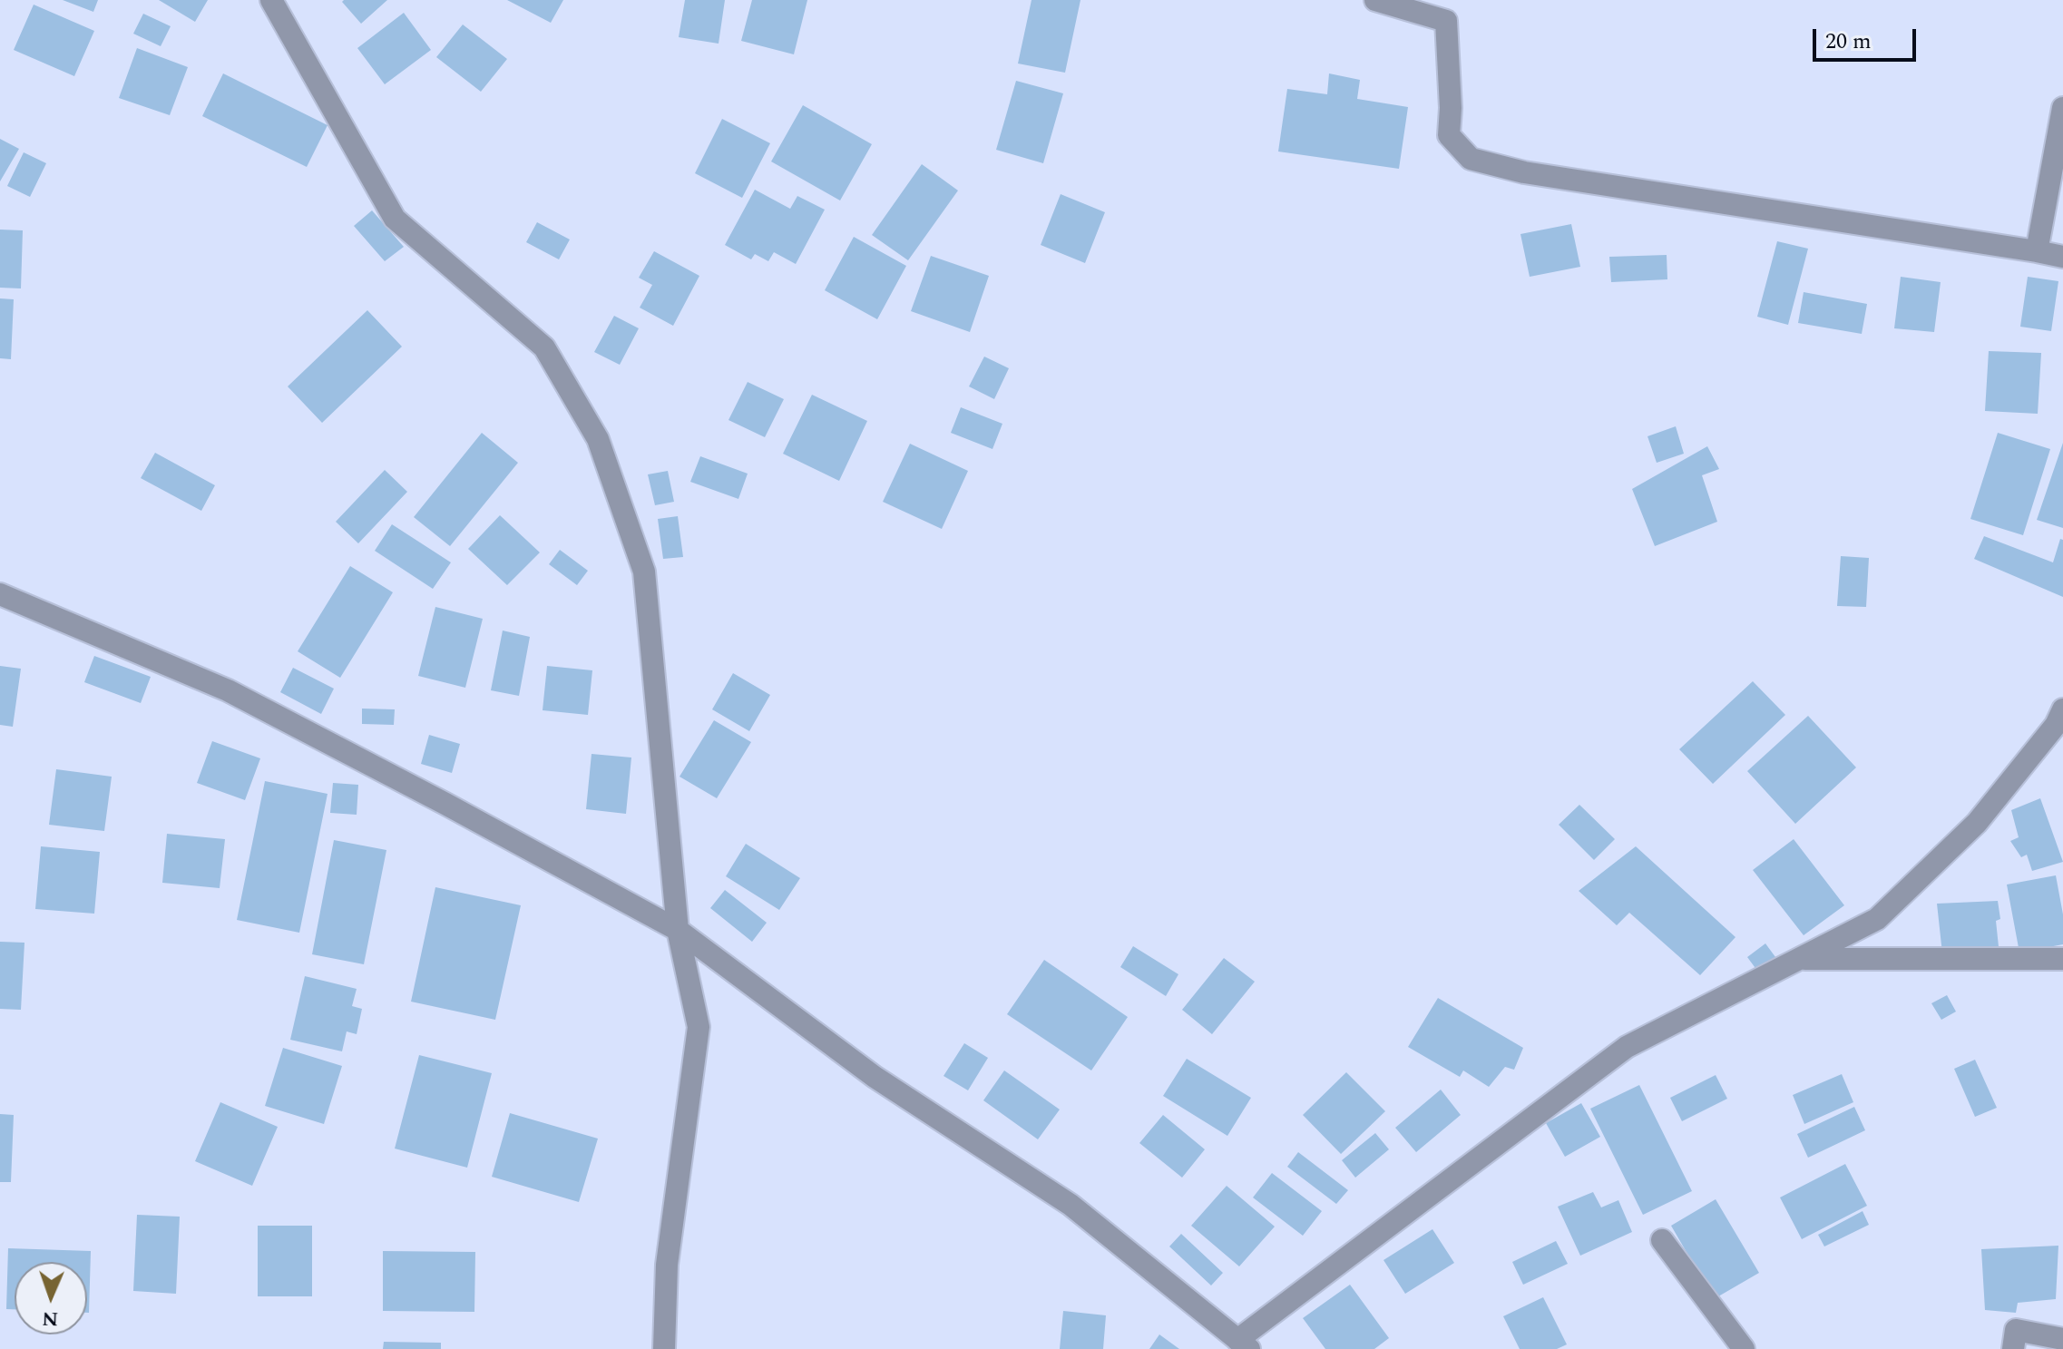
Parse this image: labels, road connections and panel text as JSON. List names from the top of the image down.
{
  "scale_bar": "20 m",
  "north": "bottom"
}
